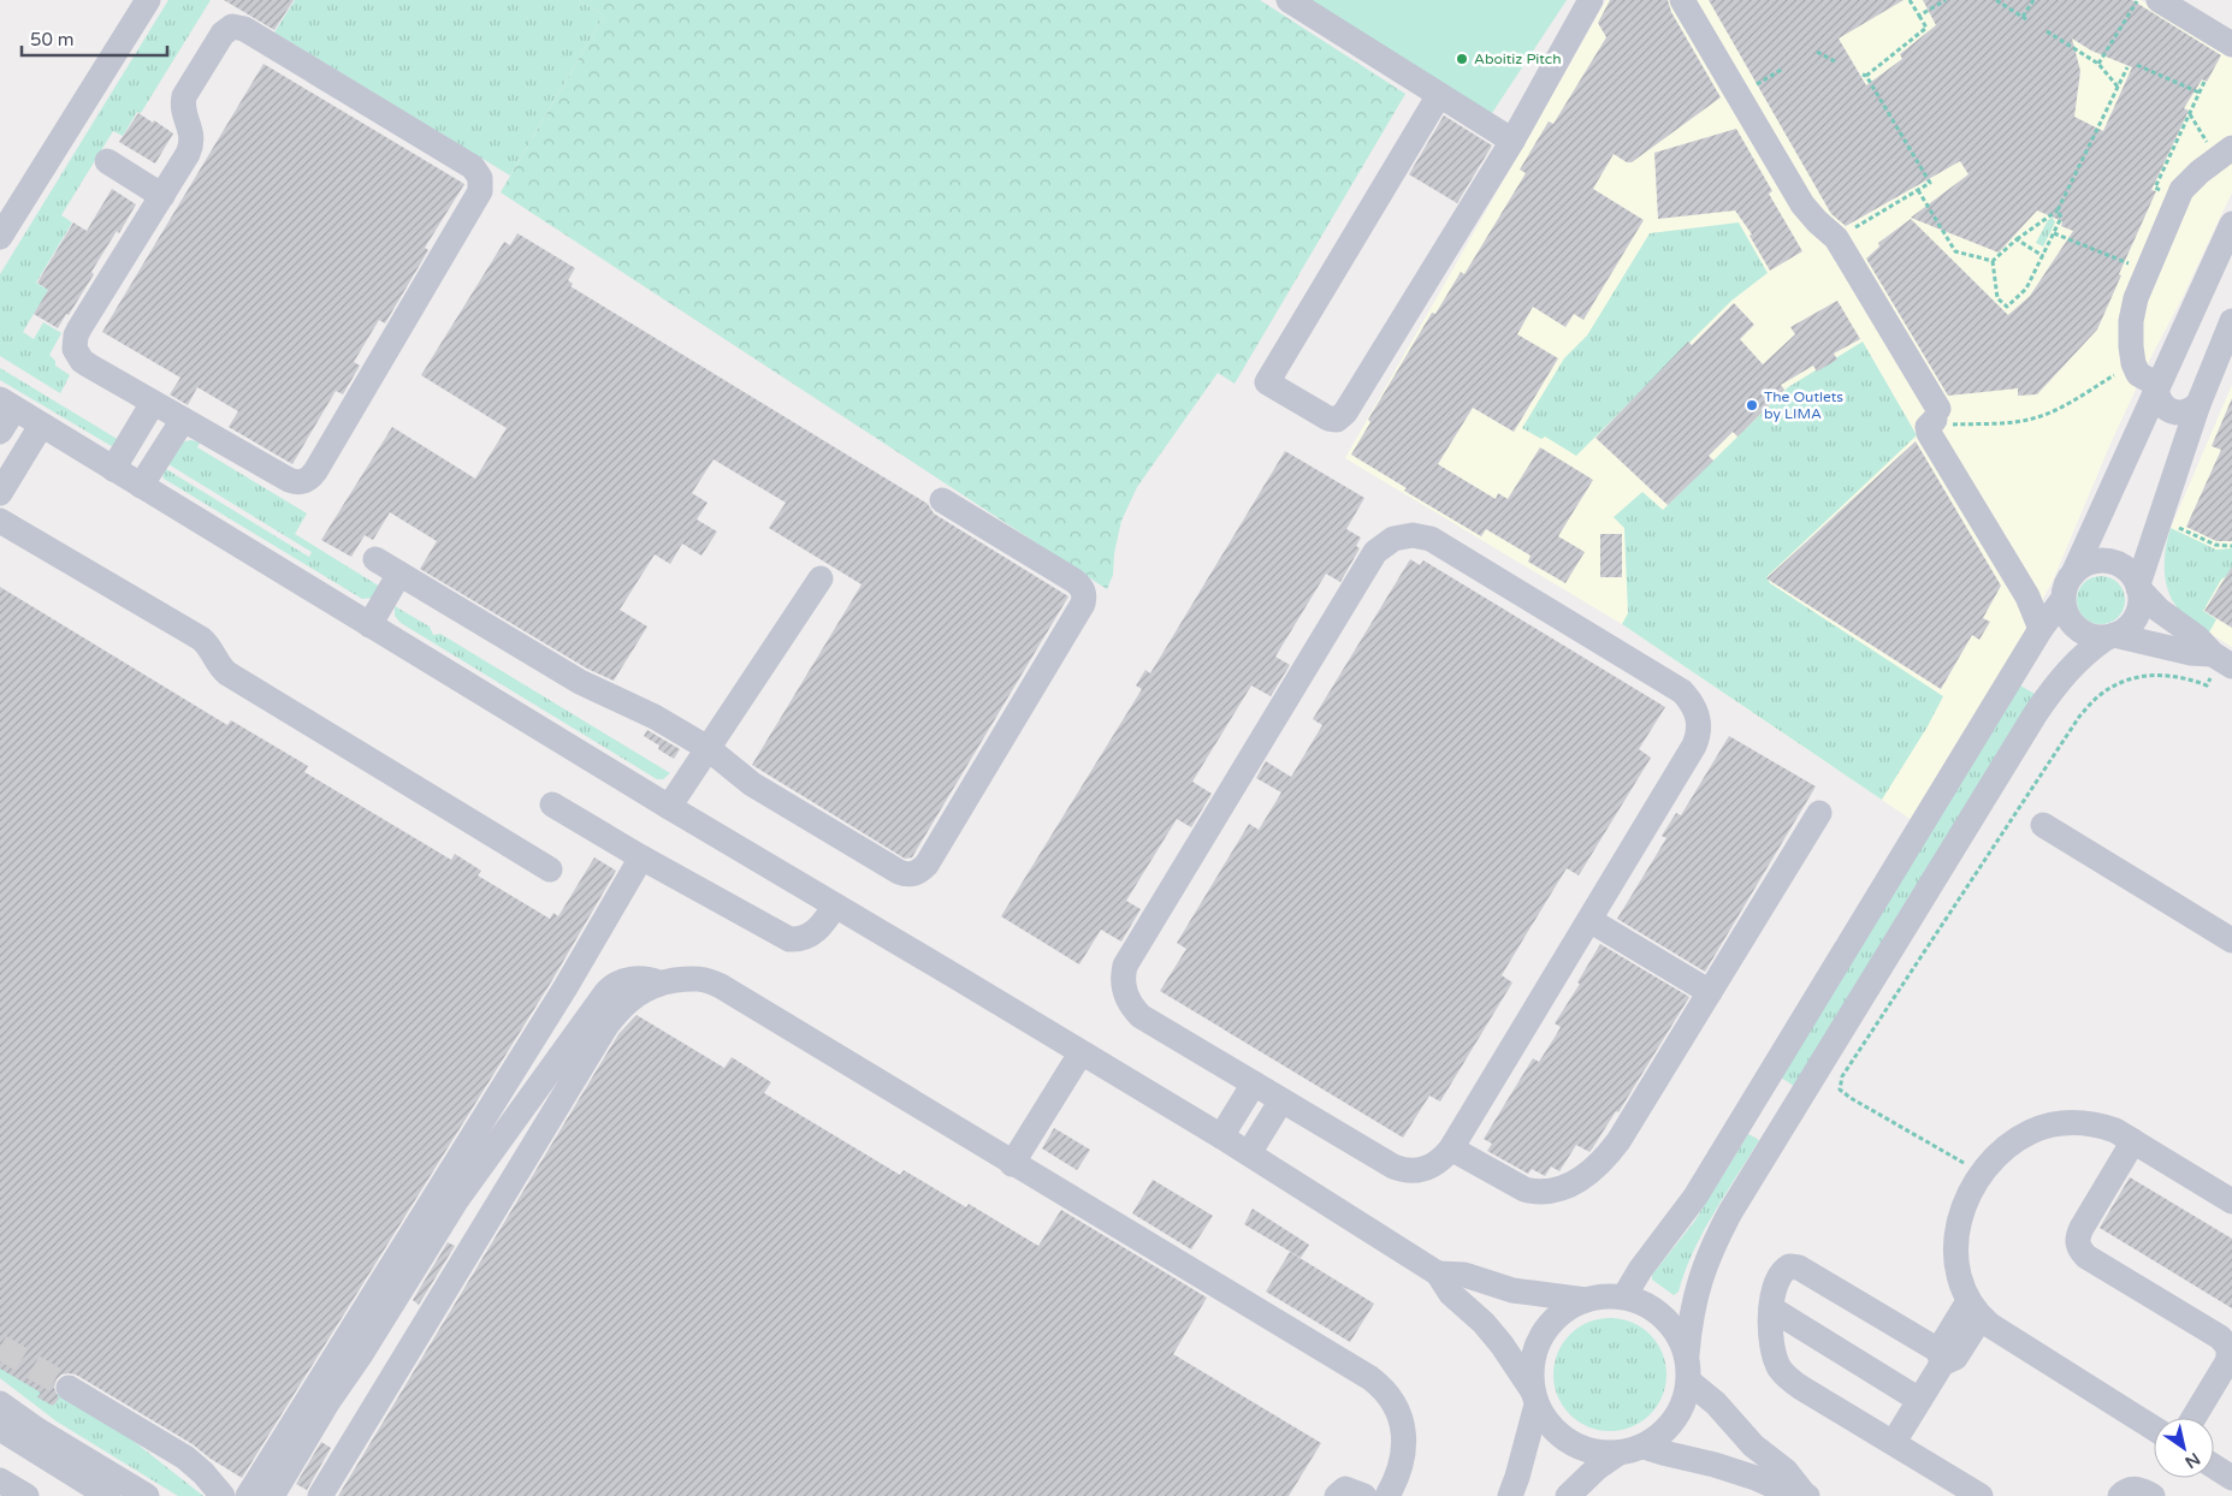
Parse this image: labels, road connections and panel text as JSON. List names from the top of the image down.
{
  "places": ["Aboitiz Pitch", "The Outlets by LIMA"],
  "scale_bar": "50 m",
  "north": "bottom right"
}
